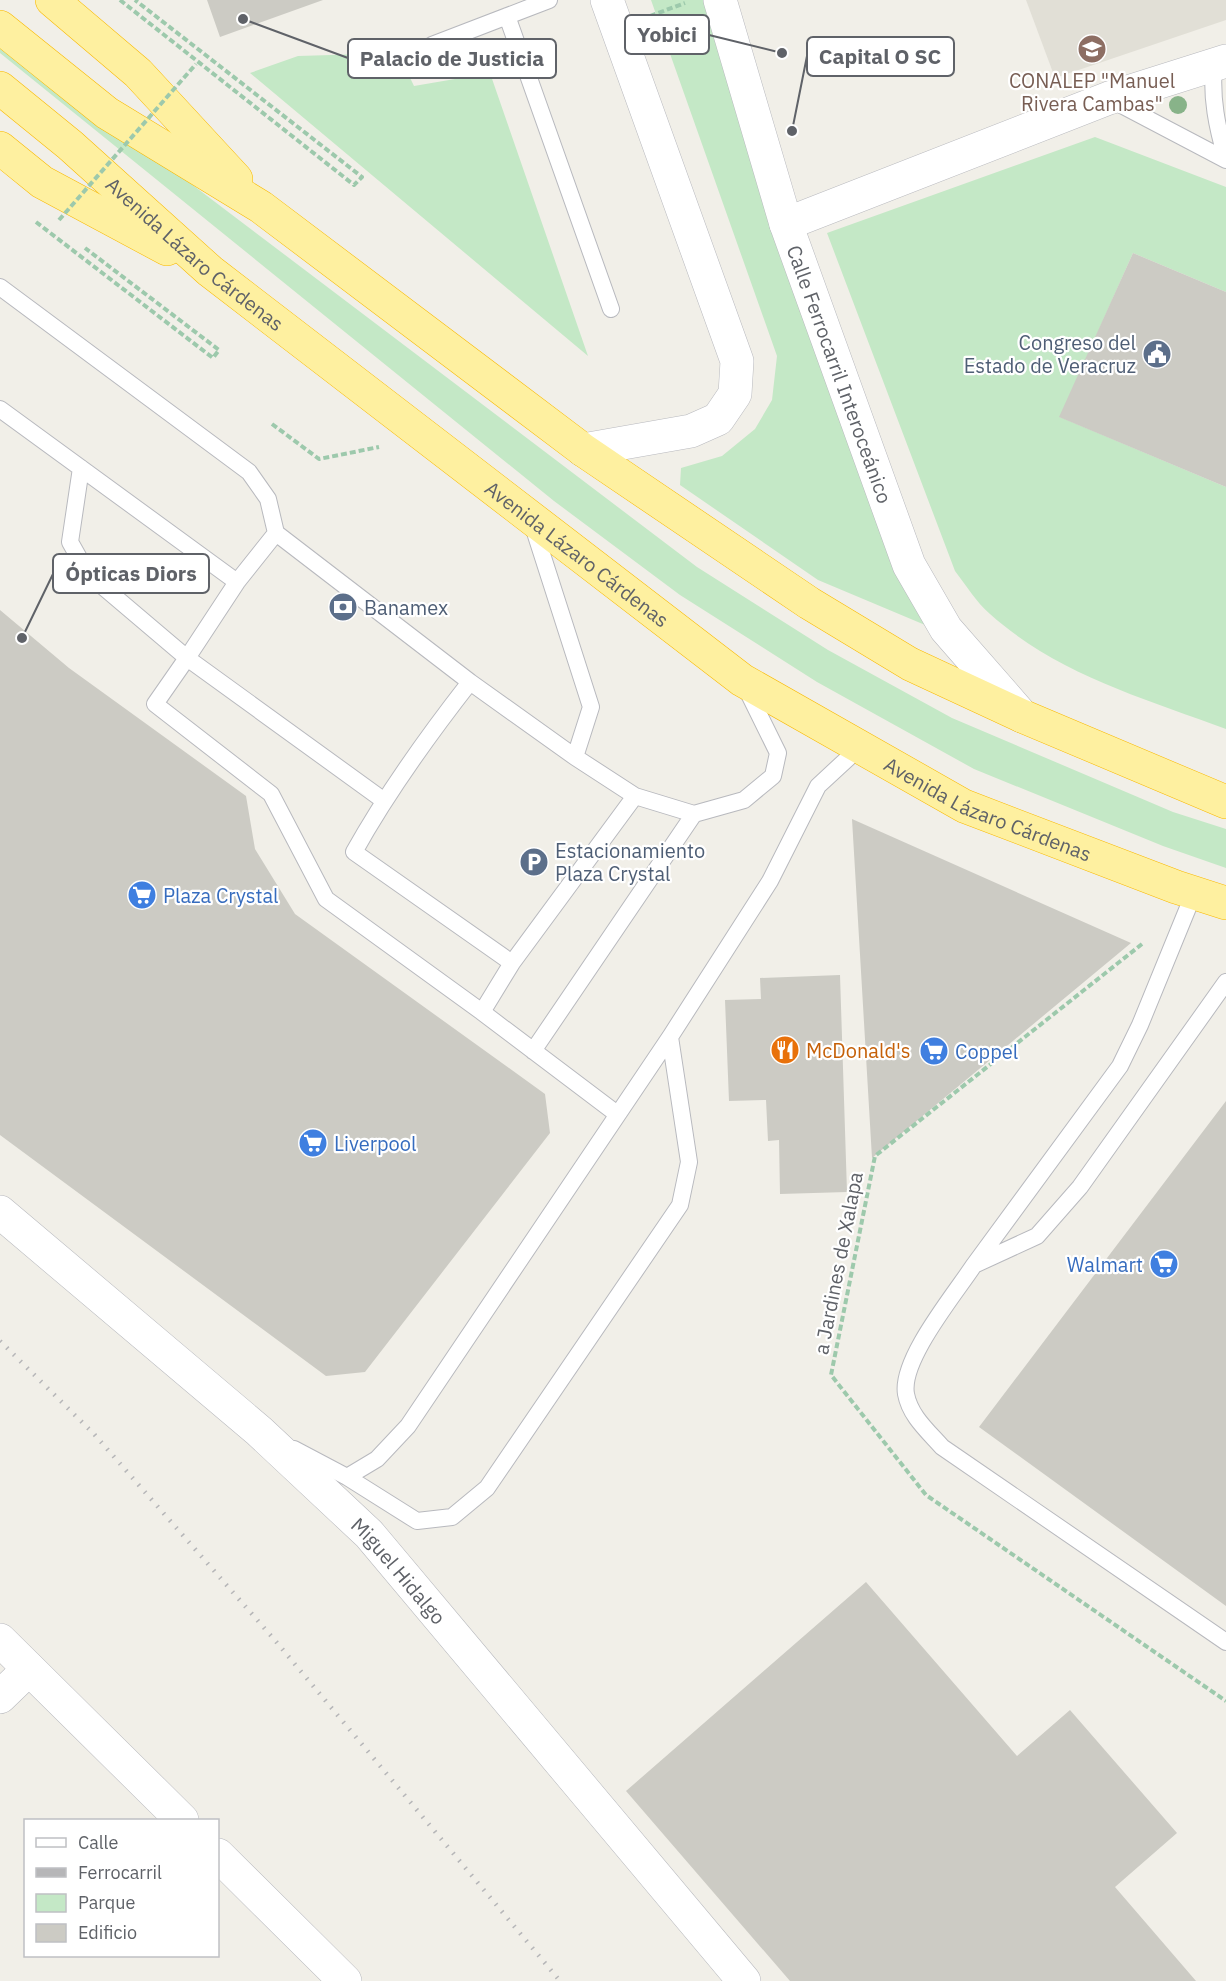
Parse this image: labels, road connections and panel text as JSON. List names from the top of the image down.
{
  "streets": {
    "highway": ["Avenida Lázaro Cárdenas"],
    "street": ["Calle Ferrocarril Interoceánico", "Miguel Hidalgo"],
    "path": ["a Jardines de Xalapa"]
  },
  "places": {
    "other": [
      "Palacio de Justicia",
      "Yobici",
      "Capital O SC",
      "Ópticas Diors"
    ],
    "school or university": ["CONALEP \"Manuel Rivera Cambas\""],
    "public building": ["Congreso del Estado de Veracruz"],
    "bank": ["Banamex"],
    "parking": ["Estacionamiento Plaza Crystal"],
    "supermarket": [
      "Plaza Crystal",
      "Coppel",
      "Liverpool",
      "Walmart"
    ],
    "restaurant": ["McDonald's"]
  },
  "legend": [
    "Calle",
    "Ferrocarril",
    "Parque",
    "Edificio"
  ]
}
